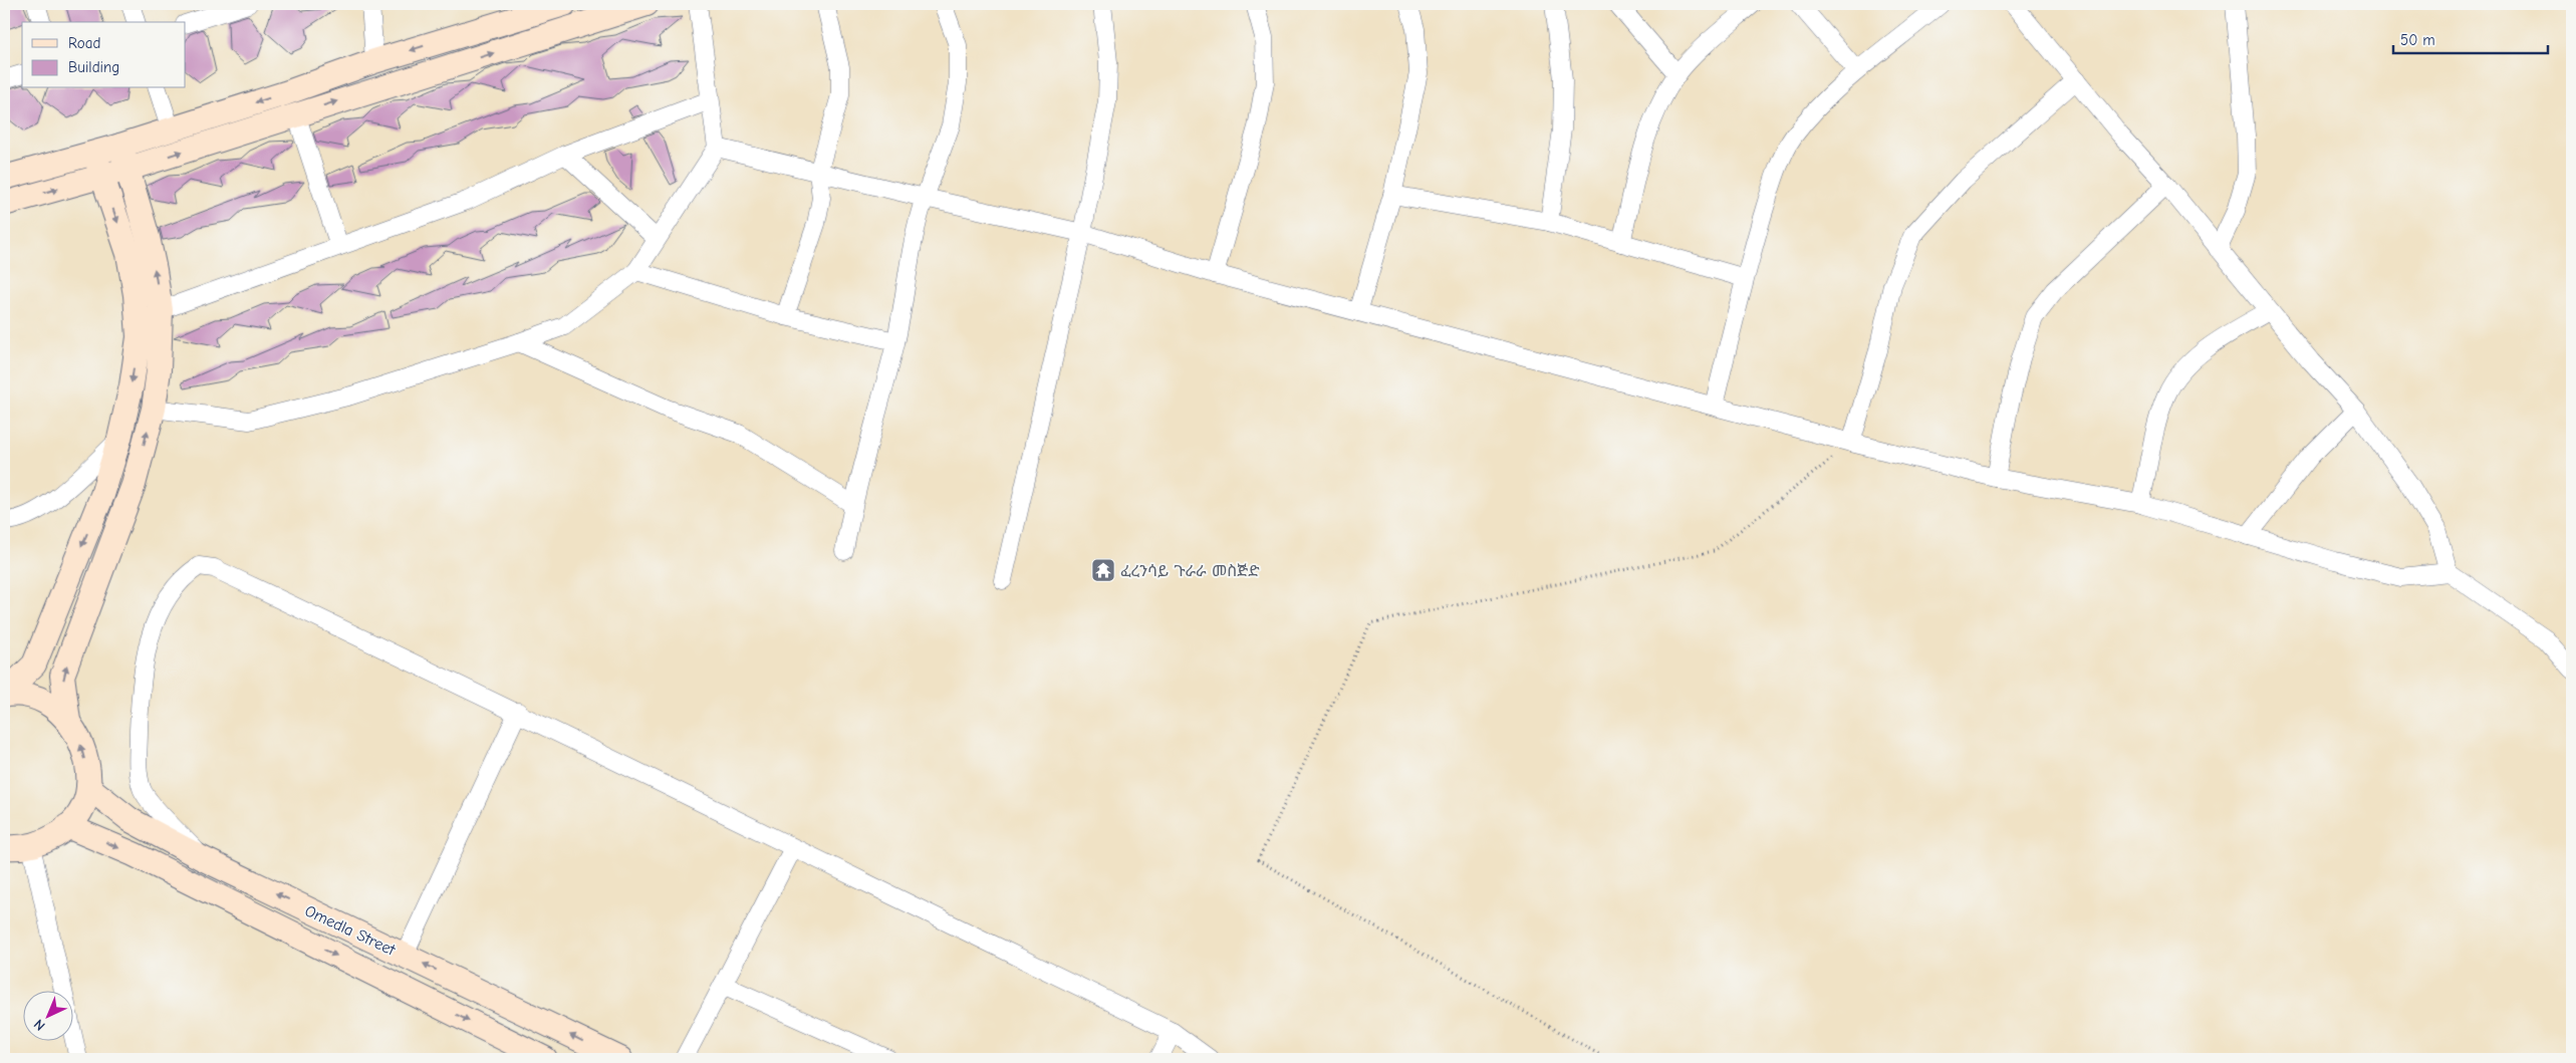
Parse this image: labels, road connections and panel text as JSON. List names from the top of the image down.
{
  "streets": {
    "main road": ["Omedla Street"]
  },
  "places": {
    "temple": ["ፈረንሳይ ጉራራ መስጅድ"]
  },
  "legend": ["Road", "Building"],
  "scale_bar": "50 m",
  "north": "bottom left"
}
